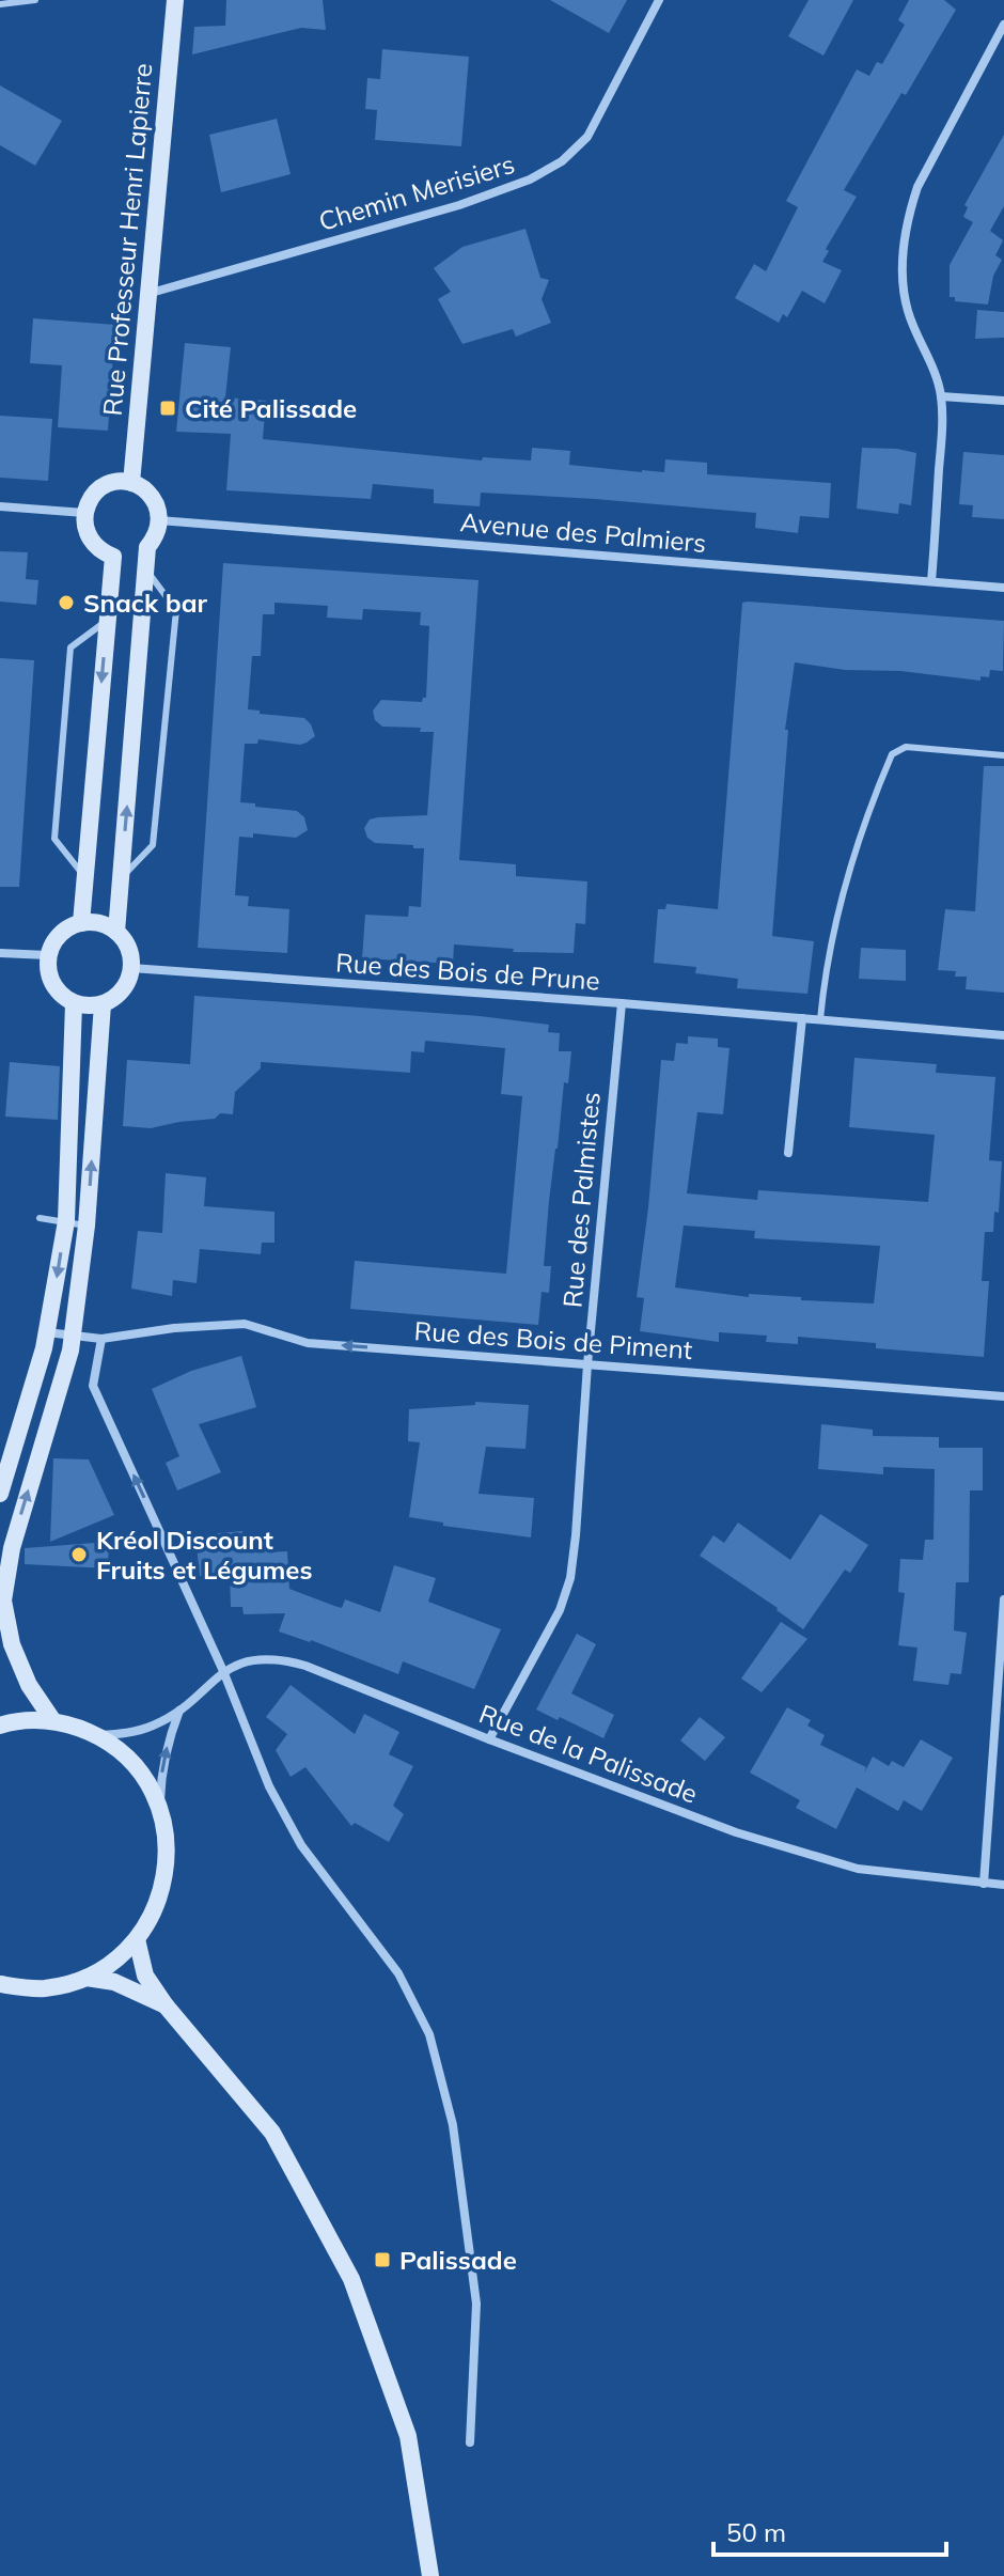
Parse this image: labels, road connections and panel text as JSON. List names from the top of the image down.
{
  "streets": {
    "main road": ["Rue Professeur Henri Lapierre"],
    "street": [
      "Chemin Merisiers",
      "Avenue des Palmiers",
      "Rue des Bois de Prune",
      "Rue des Palmistes",
      "Rue des Bois de Piment",
      "Rue de la Palissade"
    ]
  },
  "crossings": [
    ["Chemin Merisiers", "Rue Professeur Henri Lapierre"],
    ["Rue des Bois de Prune", "Rue des Palmistes"],
    ["Rue des Palmistes", "Rue des Bois de Piment"],
    ["Rue des Palmistes", "Rue de la Palissade"]
  ],
  "one_way": ["Rue des Bois de Piment"],
  "places": {
    "transit": ["Cité Palissade", "Palissade"],
    "other": ["Snack bar", "Kréol Discount Fruits et Légumes"]
  },
  "scale_bar": "50 m"
}
